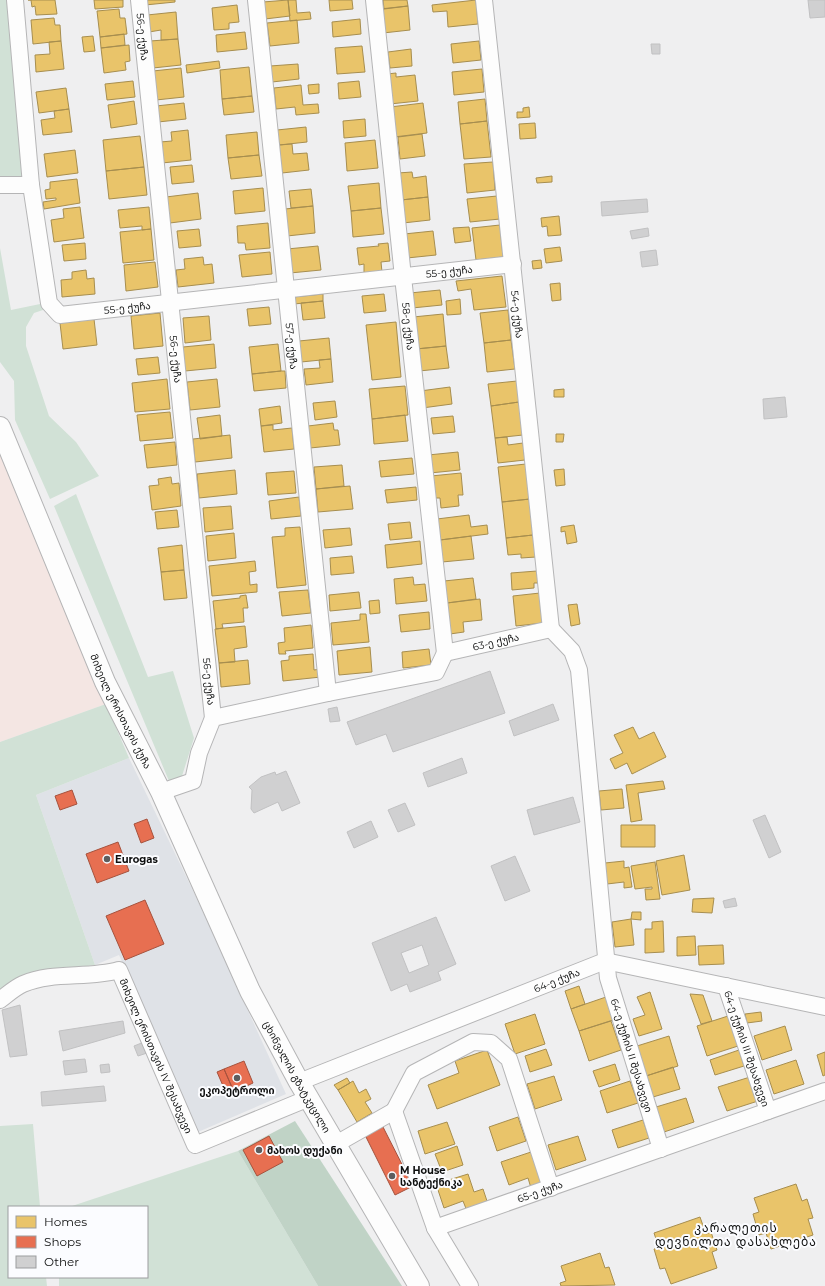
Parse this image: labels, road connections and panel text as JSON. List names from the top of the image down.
{
  "streets": {
    "main road": ["მიხეილ ერისთავის ქუჩა", "ცხინვალის გზატკეცილი"],
    "street": [
      "56-ე ქუჩა",
      "55-ე ქუჩა",
      "54-ე ქუჩა",
      "58-ე ქუჩა",
      "57-ე ქუჩა",
      "63-ე ქუჩა",
      "64-ე ქუჩა",
      "64-ე ქუჩის III შესახვევი",
      "64-ე ქუჩის II შესახვევი",
      "მიხეილ ერისთავის IV შესახვევი",
      "65-ე ქუჩა"
    ]
  },
  "crossings": [
    ["56-ე ქუჩა", "55-ე ქუჩა"],
    ["55-ე ქუჩა", "54-ე ქუჩა"],
    ["55-ე ქუჩა", "58-ე ქუჩა"],
    ["55-ე ქუჩა", "57-ე ქუჩა"],
    ["54-ე ქუჩა", "63-ე ქუჩა"],
    ["58-ე ქუჩა", "63-ე ქუჩა"],
    ["მიხეილ ერისთავის ქუჩა", "ცხინვალის გზატკეცილი"],
    ["64-ე ქუჩა", "64-ე ქუჩის II შესახვევი"],
    ["64-ე ქუჩა", "მიხეილ ერისთავის IV შესახვევი"],
    ["64-ე ქუჩა", "ცხინვალის გზატკეცილი"],
    ["64-ე ქუჩის III შესახვევი", "65-ე ქუჩა"],
    ["64-ე ქუჩის II შესახვევი", "65-ე ქუჩა"],
    ["მიხეილ ერისთავის IV შესახვევი", "ცხინვალის გზატკეცილი"]
  ],
  "districts": ["კარალეთის დევნილთა დასახლება"],
  "places": [
    "Eurogas",
    "ეკოპეტროლი",
    "მახოს დუქანი",
    "M House სანტექნიკა"
  ],
  "legend": ["Homes", "Shops", "Other"]
}
